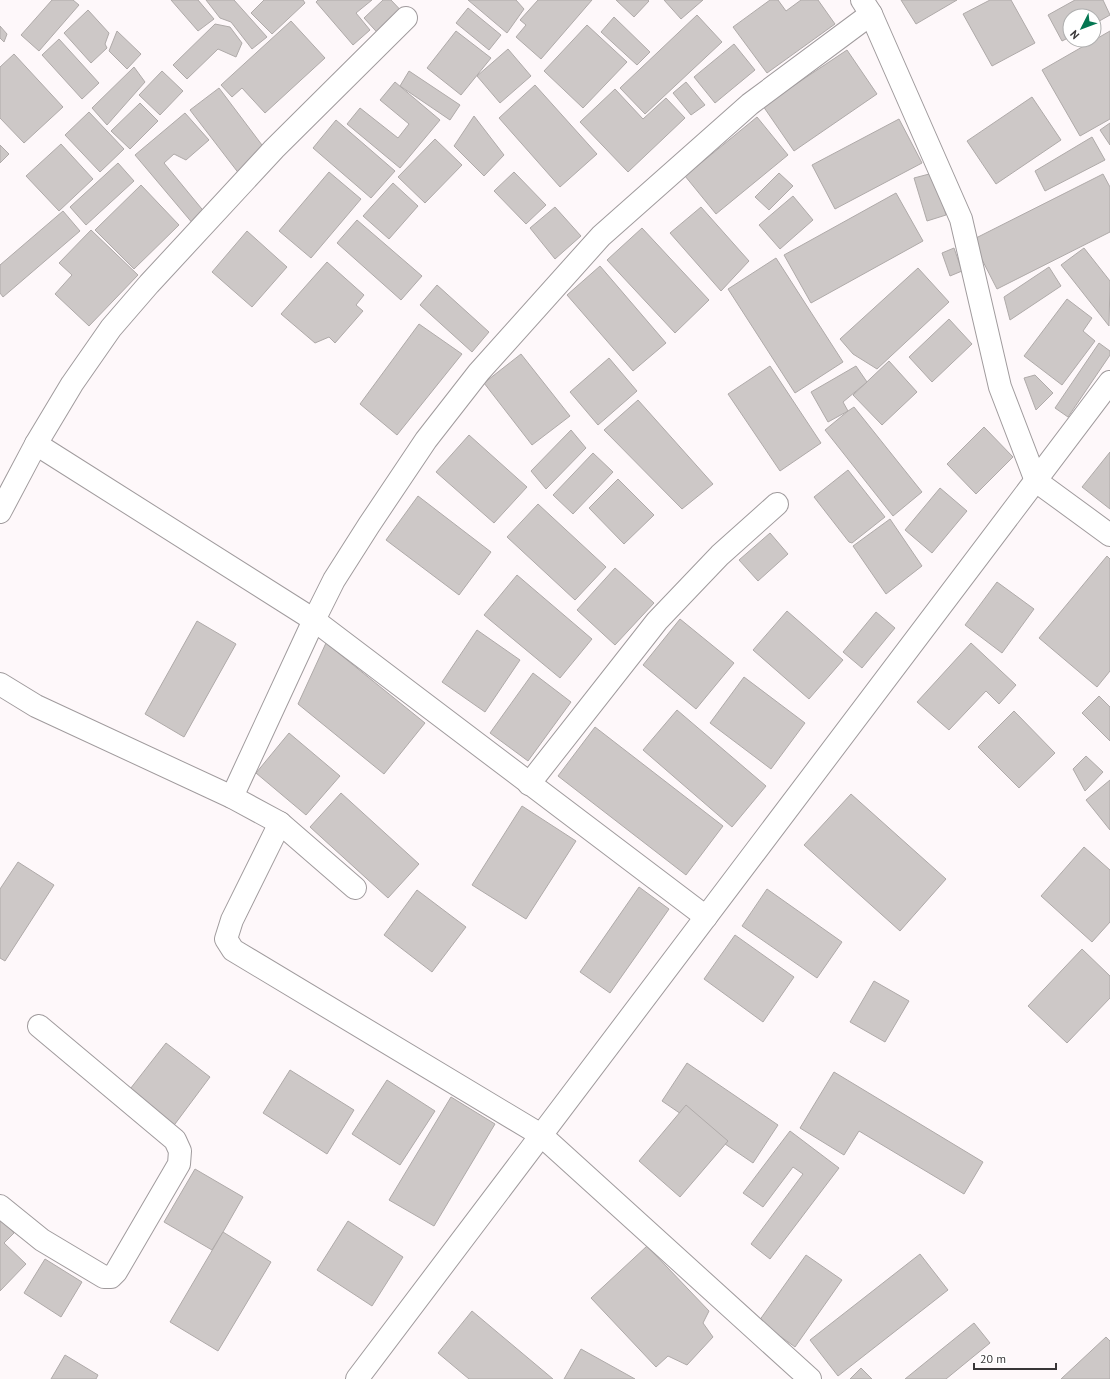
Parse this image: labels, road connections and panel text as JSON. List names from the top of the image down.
{
  "scale_bar": "20 m",
  "north": "bottom left"
}
